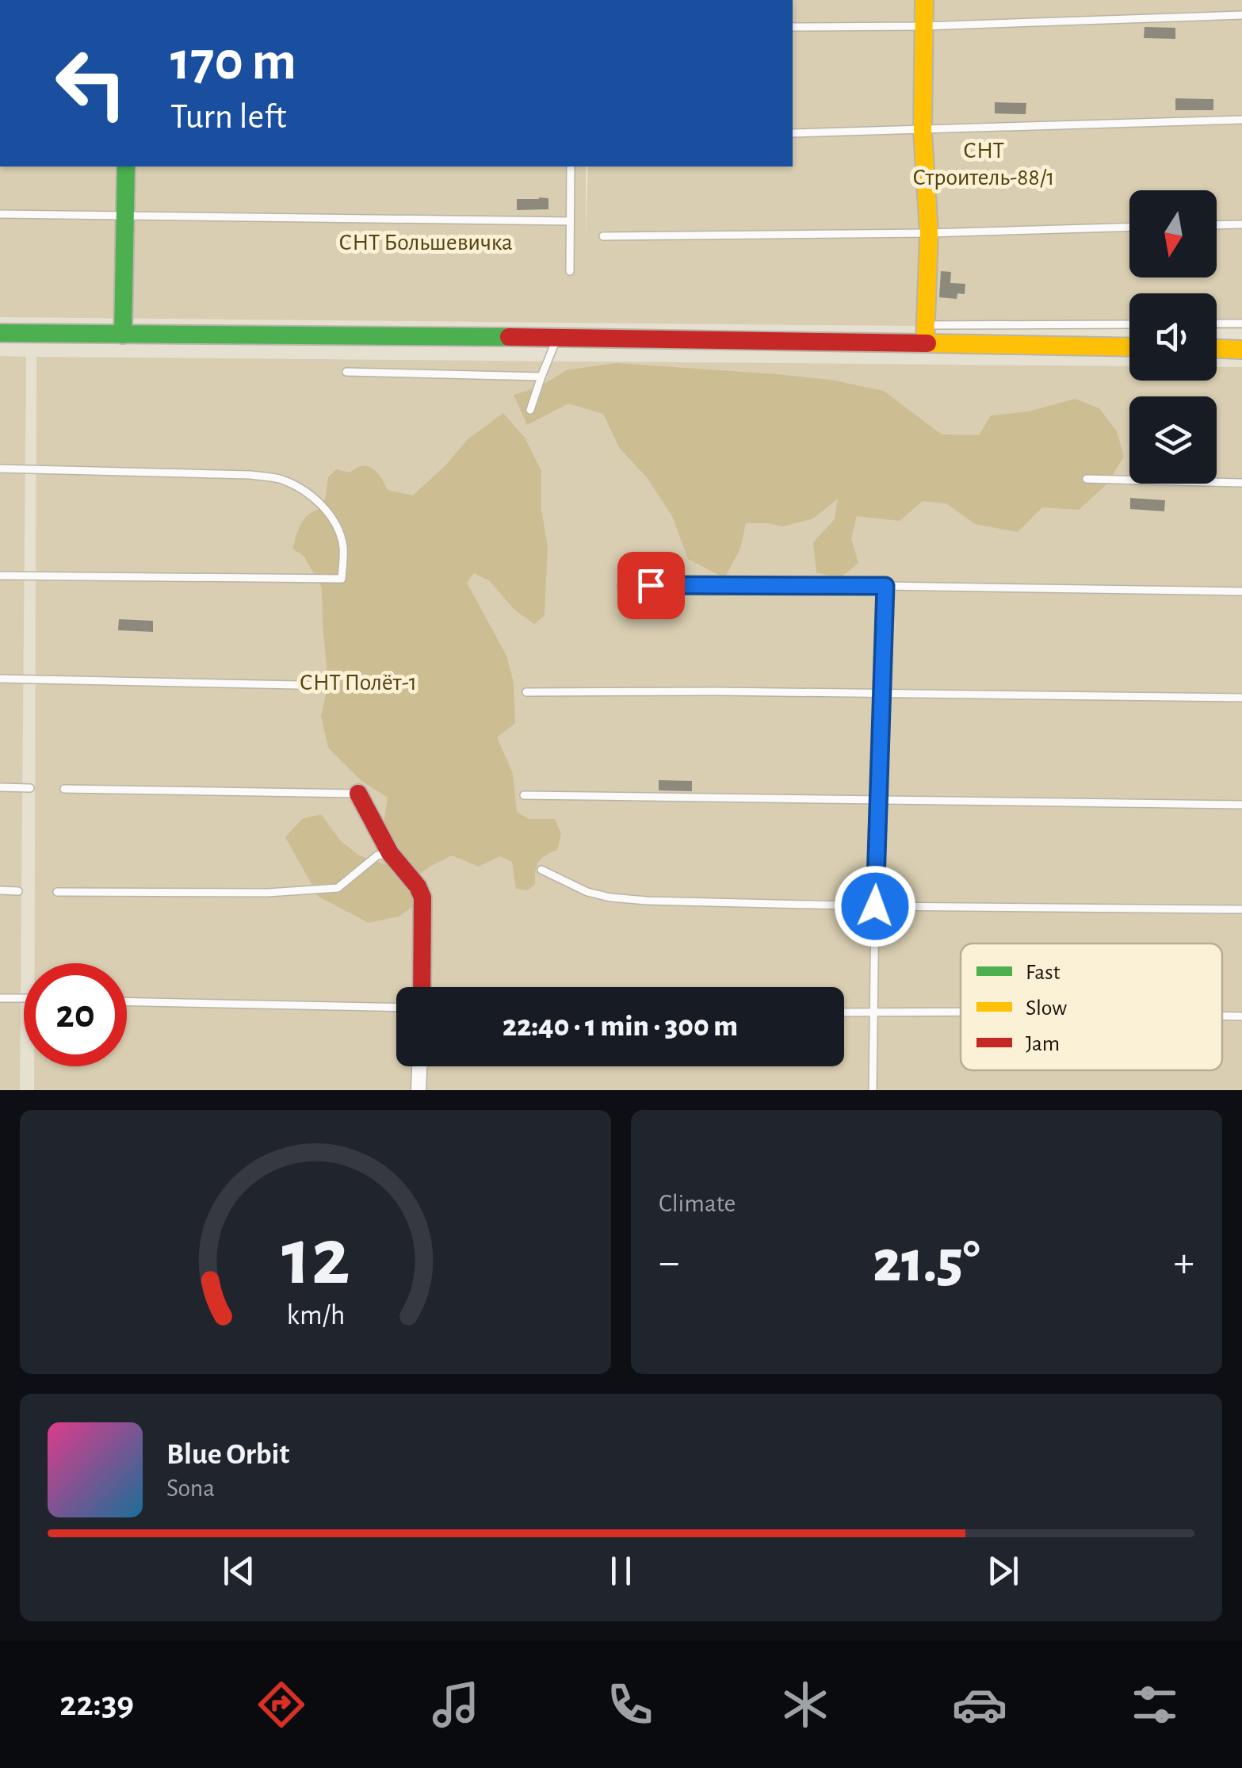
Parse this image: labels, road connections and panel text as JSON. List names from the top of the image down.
{
  "parks": ["СНТ Строитель-88/1", "СНТ Большевичка", "СНТ Полёт-1"],
  "legend": ["Fast", "Slow", "Jam"],
  "north": "bottom",
  "page": {
    "turn": ["170 m", "Turn left"],
    "limit": "20",
    "trip": "22:40 · 1 min · 300 m",
    "tile": "Climate",
    "heat": ["−", "21.5°", "+"],
    "song": ["Blue Orbit", "Sona"],
    "tabs": "22:39",
    "gauge": ["12", "km/h"]
  }
}
